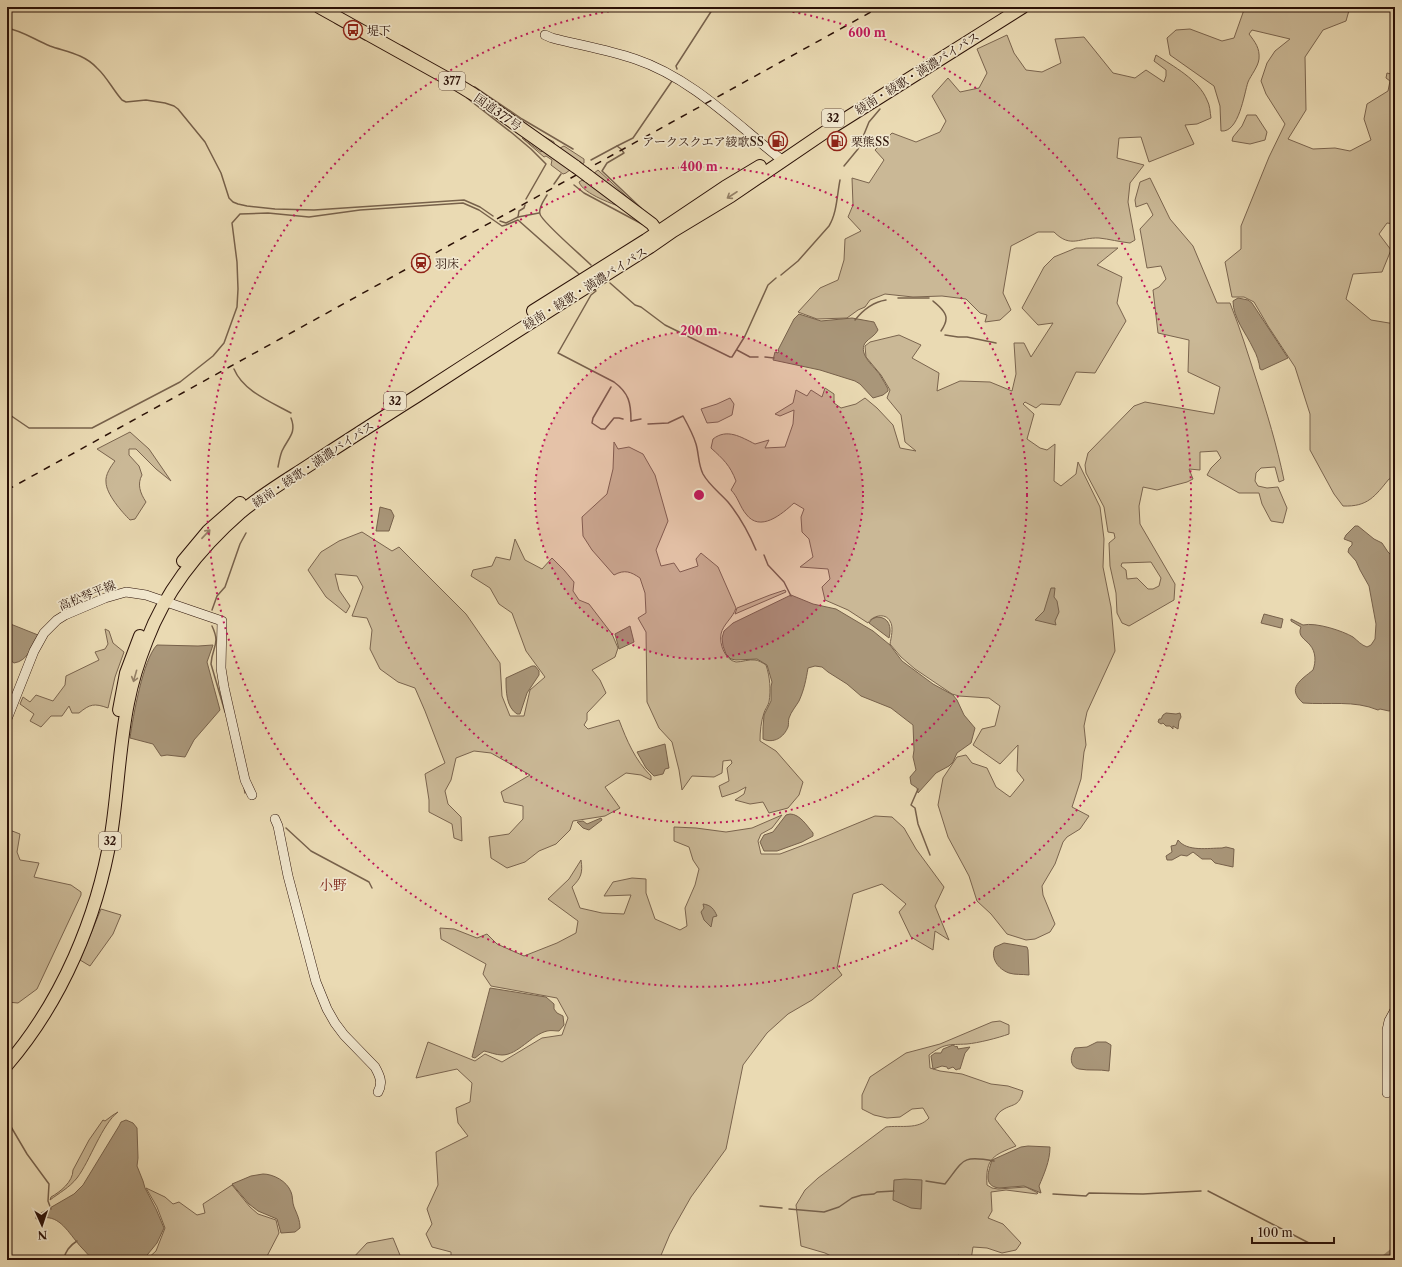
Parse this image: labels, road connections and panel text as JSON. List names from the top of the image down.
{
  "streets": {
    "highway": [
      "綾南・綾歌・満濃バイパス",
      "377",
      "国道377号",
      "32"
    ],
    "street": ["高松琴平線"]
  },
  "crossings": [
    ["綾南・綾歌・満濃バイパス", "国道377号"],
    ["綾南・綾歌・満濃バイパス", "高松琴平線"]
  ],
  "districts": ["小野"],
  "places": {
    "bus stop": ["堤下"],
    "fuel station": ["アークスクエア綾歌SS", "栗熊SS"],
    "station": ["羽床"]
  },
  "scale_bar": "100 m",
  "north": "bottom",
  "rings": ["600 m", "400 m", "200 m"]
}
